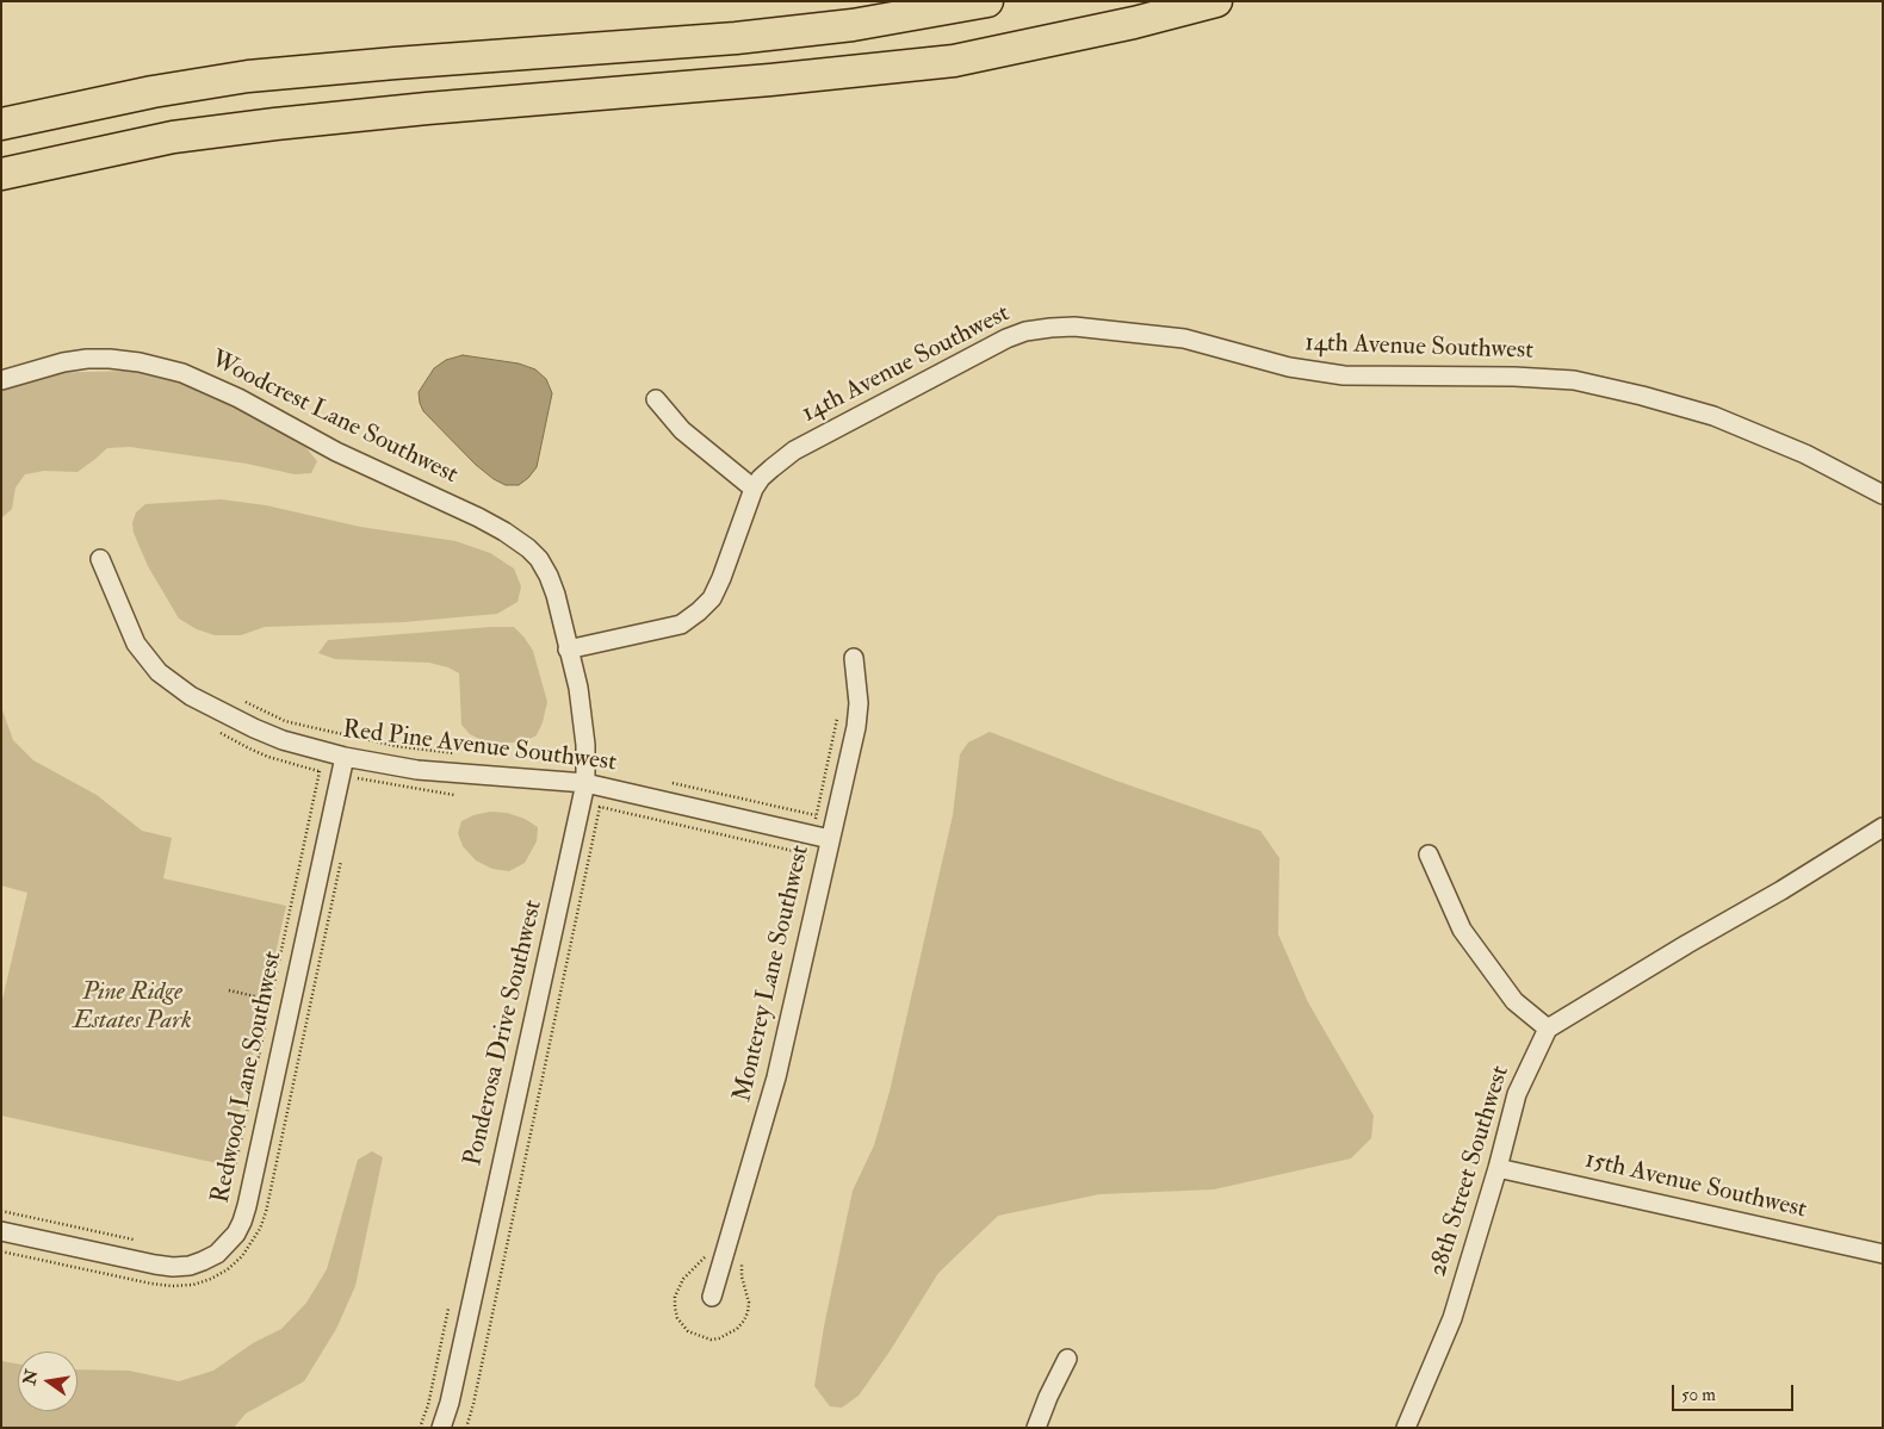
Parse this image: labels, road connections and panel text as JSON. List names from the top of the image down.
{
  "streets": {
    "street": [
      "14th Avenue Southwest",
      "Woodcrest Lane Southwest",
      "Red Pine Avenue Southwest",
      "Monterey Lane Southwest",
      "Ponderosa Drive Southwest",
      "Redwood Lane Southwest",
      "28th Street Southwest",
      "15th Avenue Southwest"
    ]
  },
  "crossings": [
    ["14th Avenue Southwest", "Woodcrest Lane Southwest"],
    ["14th Avenue Southwest", "Ponderosa Drive Southwest"],
    ["Woodcrest Lane Southwest", "Ponderosa Drive Southwest"],
    ["Red Pine Avenue Southwest", "Monterey Lane Southwest"],
    ["Red Pine Avenue Southwest", "Ponderosa Drive Southwest"],
    ["Red Pine Avenue Southwest", "Redwood Lane Southwest"],
    ["28th Street Southwest", "15th Avenue Southwest"]
  ],
  "parks": ["Pine Ridge Estates Park"],
  "scale_bar": "50 m",
  "north": "left"
}
